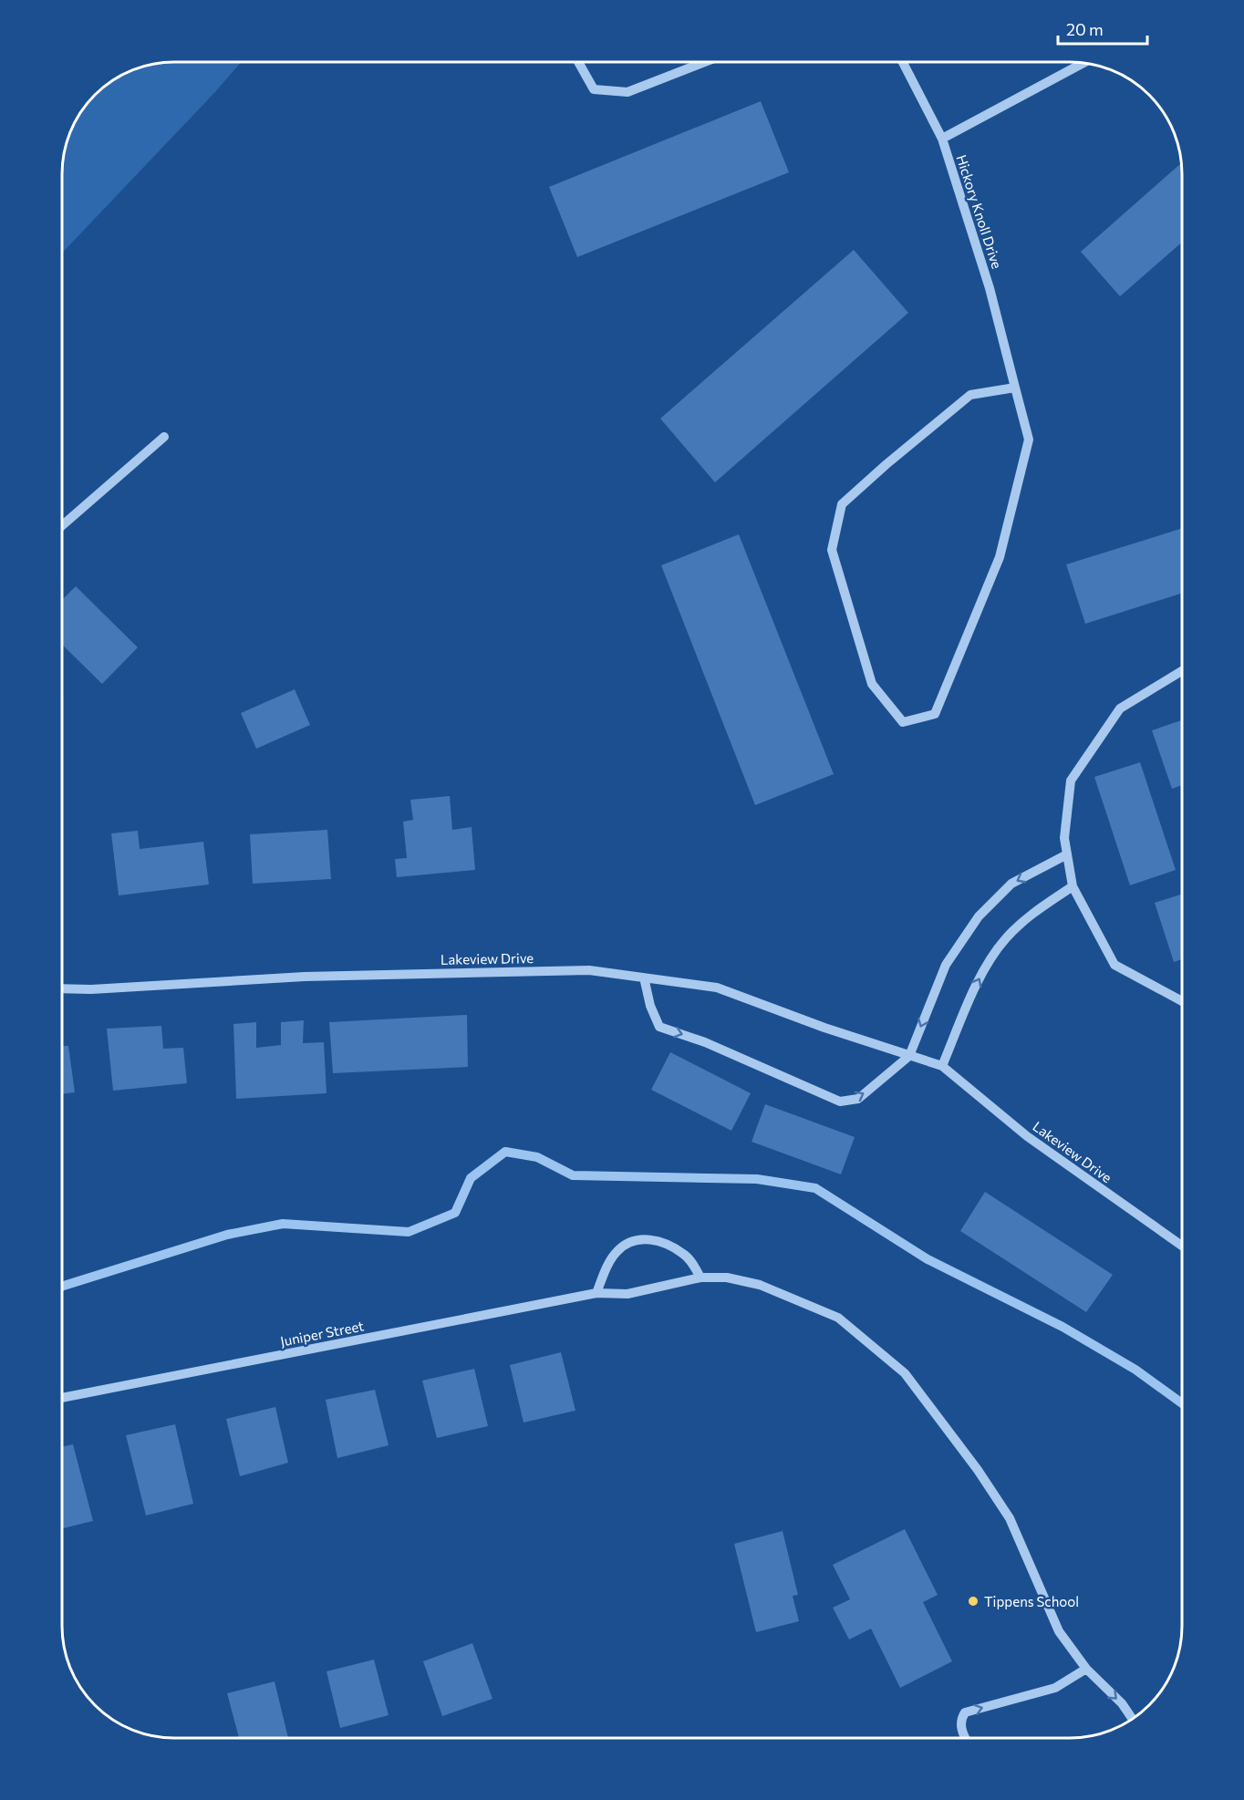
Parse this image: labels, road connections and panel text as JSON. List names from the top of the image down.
{
  "streets": {
    "street": ["Hickory Knoll Drive", "Lakeview Drive", "Juniper Street"]
  },
  "places": ["Tippens School"],
  "scale_bar": "20 m"
}
